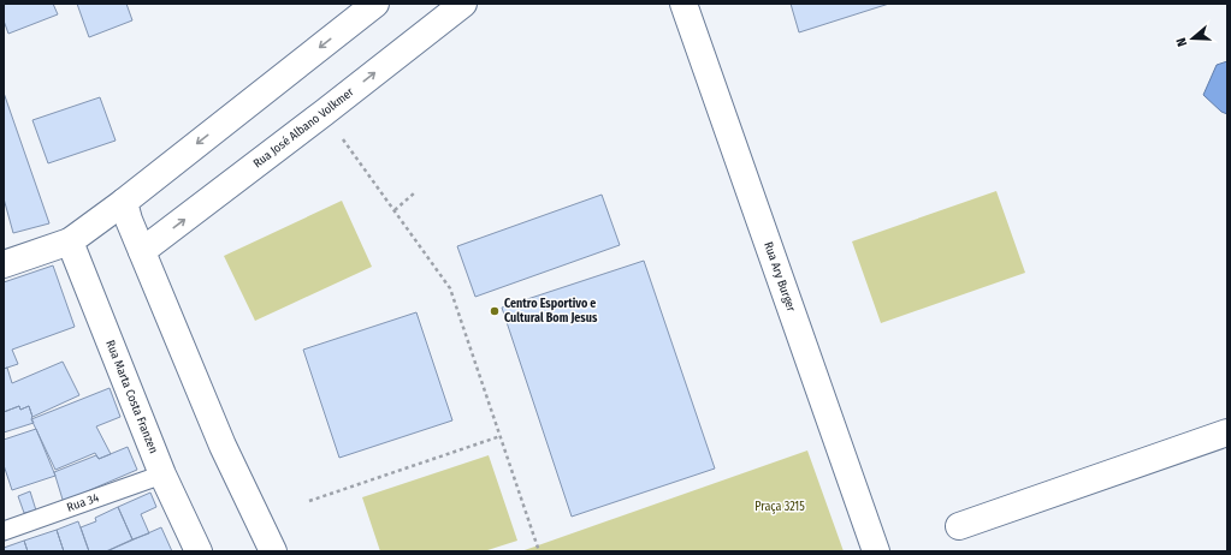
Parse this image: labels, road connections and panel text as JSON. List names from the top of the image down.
{
  "streets": {
    "street": ["Rua José Albano Volkmer", "Rua Ary Burger", "Rua Marta Costa Franzen"],
    "lane": ["Rua 34"]
  },
  "crossings": [
    ["Rua Marta Costa Franzen", "Rua 34"]
  ],
  "parks": ["Praça 3215"],
  "places": ["Centro Esportivo e Cultural Bom Jesus"],
  "north": "left"
}
